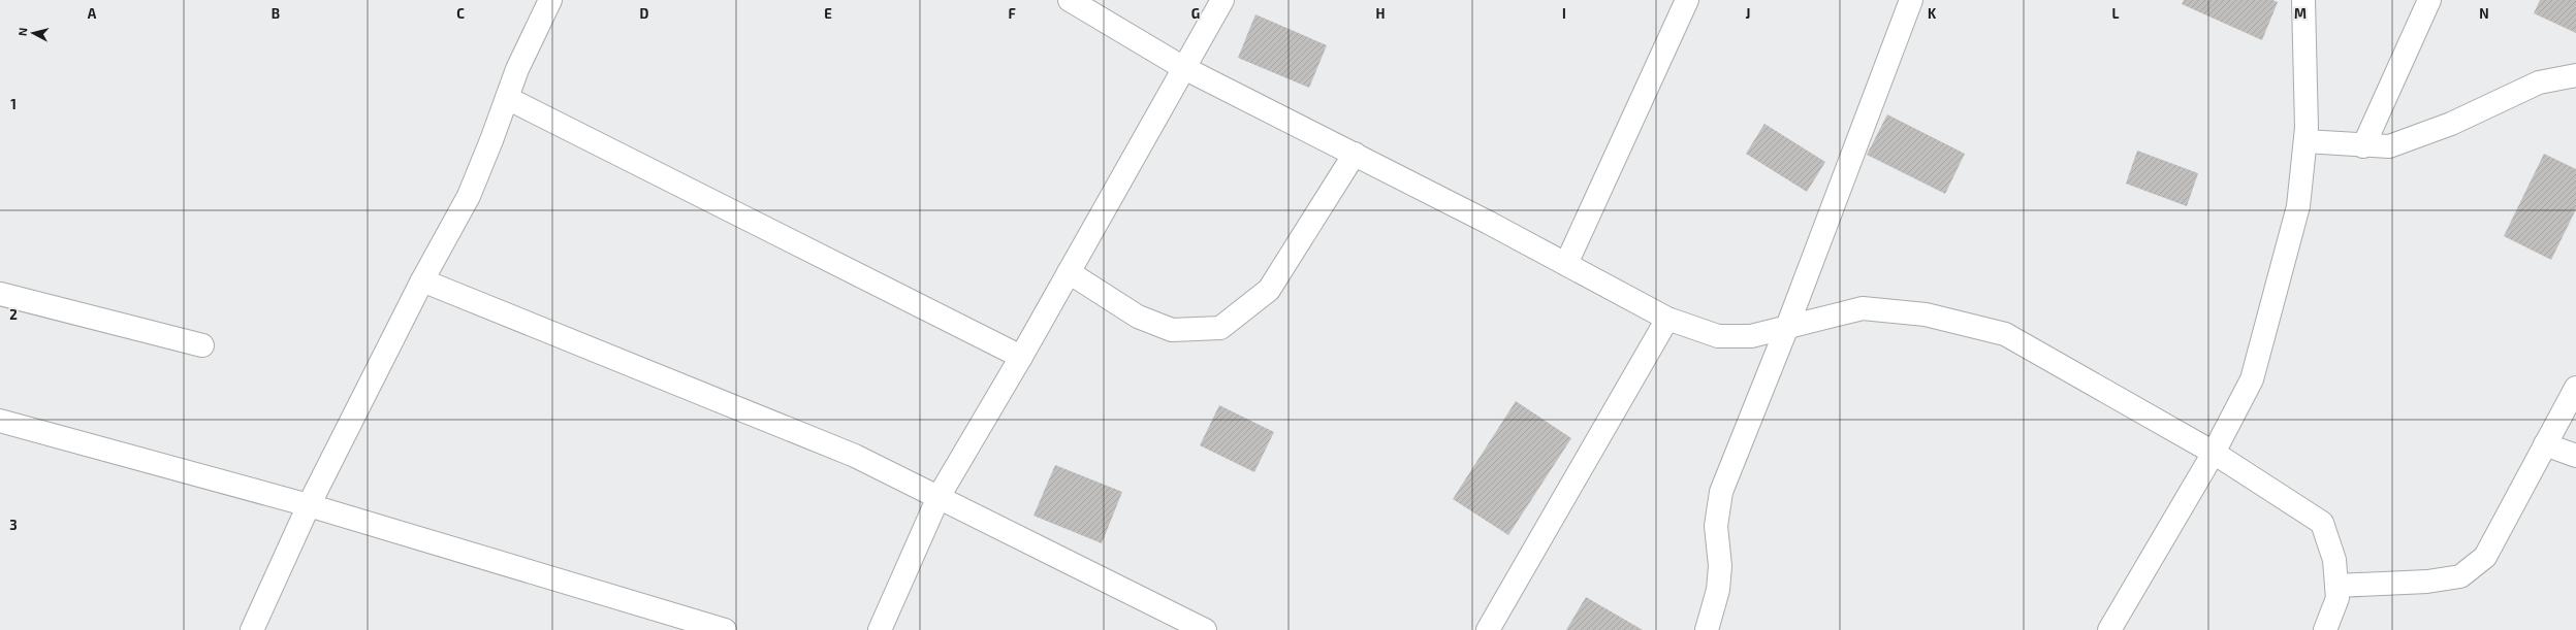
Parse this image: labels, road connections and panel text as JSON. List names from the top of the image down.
{
  "north": "left",
  "grid": {
    "columns": [
      "A",
      "B",
      "C",
      "D",
      "E",
      "F",
      "G",
      "H",
      "I",
      "J",
      "K",
      "L",
      "M",
      "N"
    ],
    "rows": ["1", "2", "3"]
  }
}
